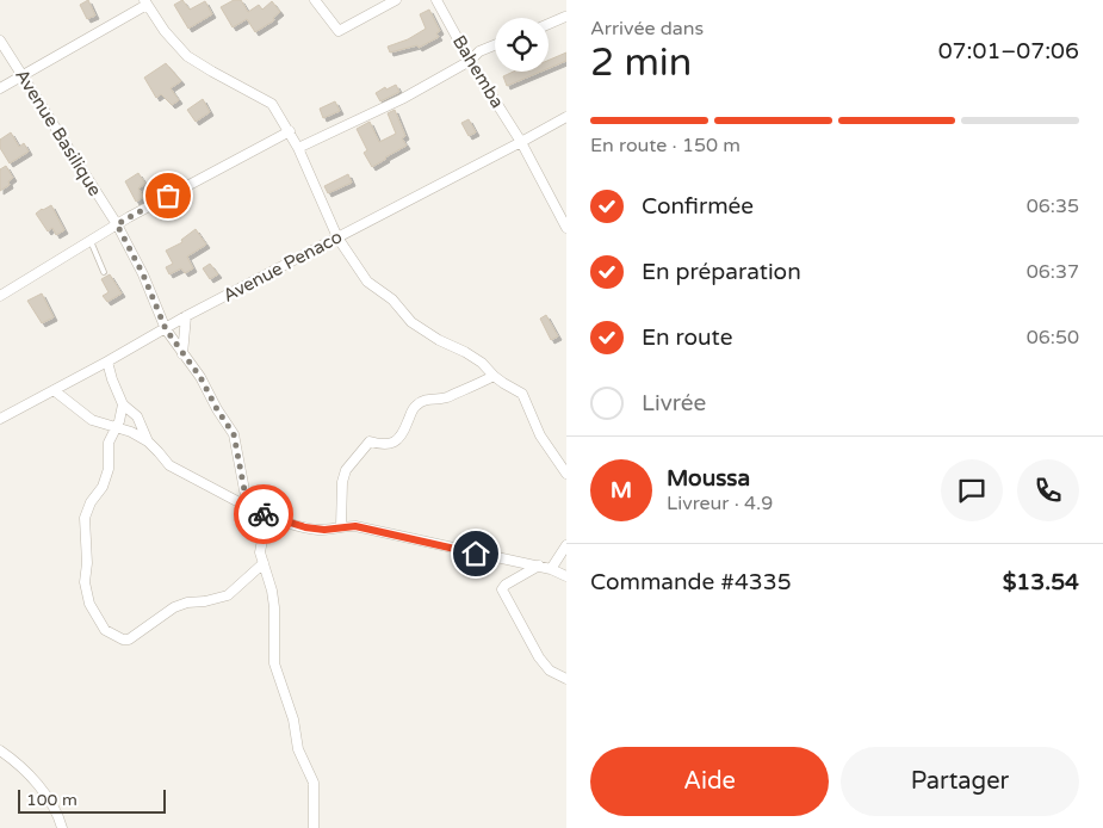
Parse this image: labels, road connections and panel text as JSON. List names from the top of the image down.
{
  "streets": {
    "street": ["Bahemba", "Avenue Basilique", "Avenue Penaco"]
  },
  "crossings": [
    ["Bahemba", "Avenue Penaco"],
    ["Avenue Basilique", "Avenue Penaco"]
  ],
  "scale_bar": "100 m",
  "page": {
    "heading": ["2 min", "Arrivée dans", "07:01–07:06"],
    "panel": [
      "Moussa",
      "Livreur · 4.9",
      "Commande #4335",
      "$13.54"
    ],
    "bar": "En route · 150 m",
    "list": [
      ["Confirmée", "06:35"],
      ["En préparation", "06:37"],
      ["En route", "06:50"],
      "Livrée"
    ],
    "round": "M",
    "buttons": ["Aide", "Partager"],
    "scale": "100 m"
  }
}
